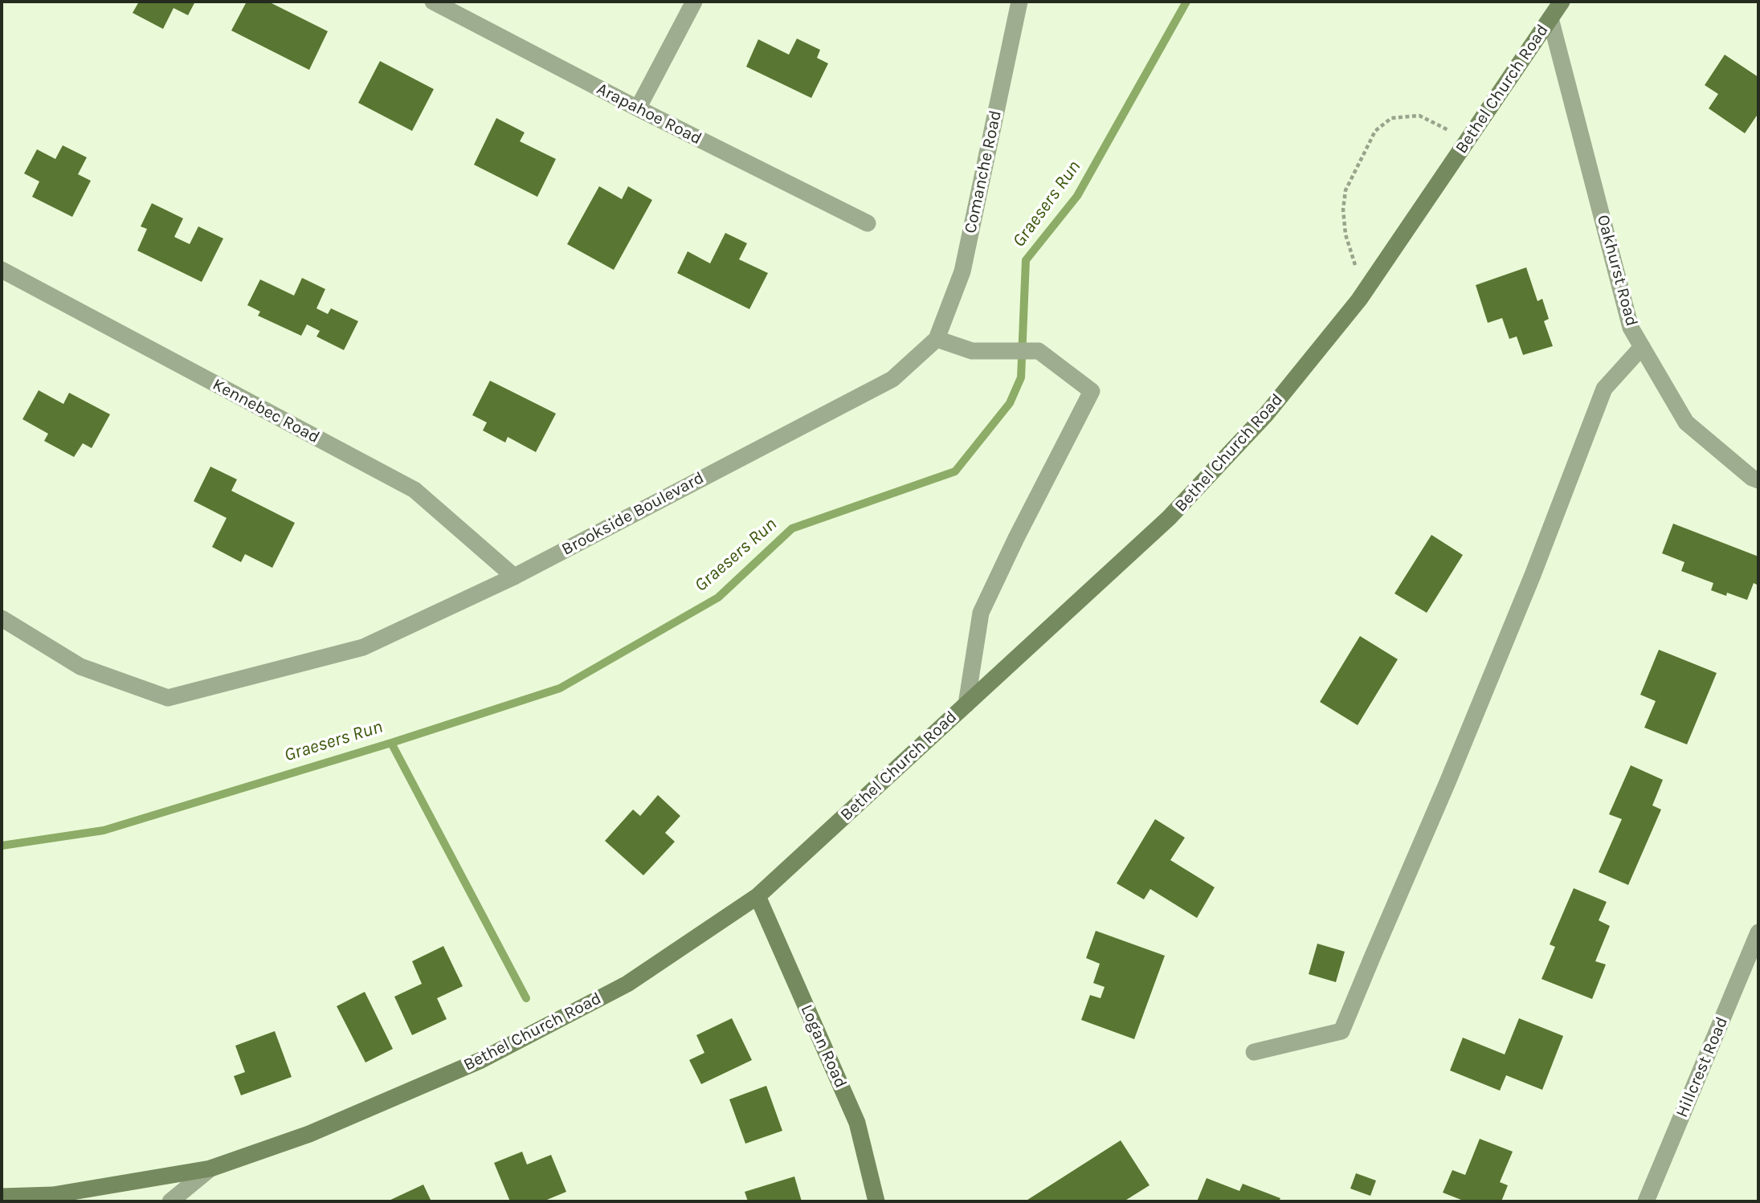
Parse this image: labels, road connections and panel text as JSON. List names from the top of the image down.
{
  "streets": {
    "street": [
      "Bethel Church Road",
      "Arapahoe Road",
      "Comanche Road",
      "Oakhurst Road",
      "Kennebec Road",
      "Brookside Boulevard",
      "Logan Road",
      "Hillcrest Road"
    ]
  },
  "crossings": [
    ["Bethel Church Road", "Oakhurst Road"],
    ["Bethel Church Road", "Logan Road"],
    ["Comanche Road", "Brookside Boulevard"],
    ["Kennebec Road", "Brookside Boulevard"]
  ],
  "water": ["Graesers Run"]
}
